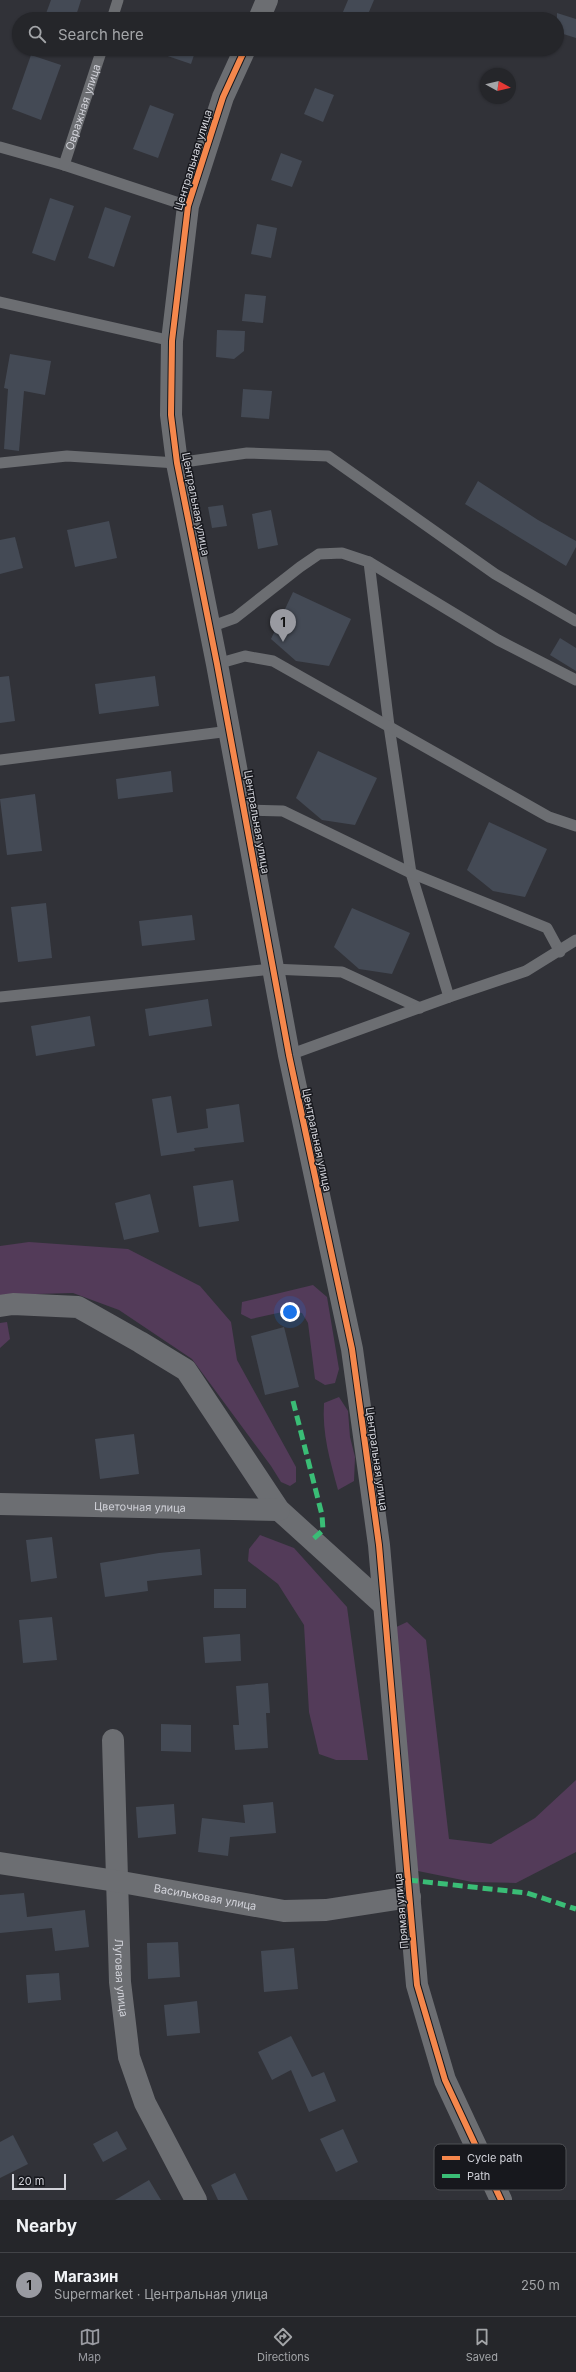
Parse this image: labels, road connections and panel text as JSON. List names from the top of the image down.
{
  "streets": {
    "street": [
      "Центральная улица",
      "Цветочная улица",
      "Васильковая улица",
      "Прямая улица",
      "Луговая улица"
    ],
    "lane": ["Овражная улица"]
  },
  "crossings": [
    ["Центральная улица", "Прямая улица"],
    ["Васильковая улица", "Прямая улица"],
    ["Васильковая улица", "Луговая улица"]
  ],
  "legend": ["Cycle path", "Path"],
  "scale_bar": "20 m",
  "north": "right",
  "page": {
    "search": "Search here",
    "pins": "1",
    "scale": "20 m",
    "heading": "Nearby",
    "list": [
      {
        "mark": "1",
        "name": "Магазин",
        "note": "Supermarket · Центральная улица",
        "value": "250 m"
      }
    ],
    "nav": ["Map", "Directions", "Saved"]
  }
}
